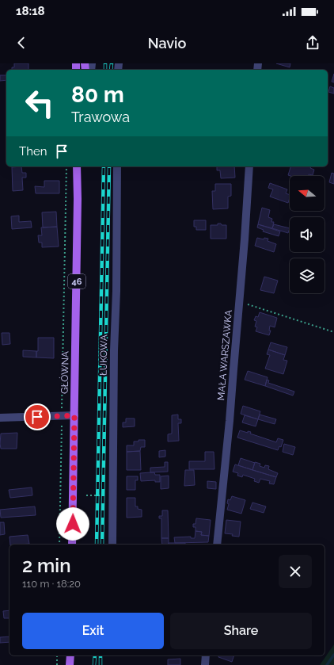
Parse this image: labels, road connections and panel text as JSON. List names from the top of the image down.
{
  "streets": {
    "main road": ["46", "GŁÓWNA"],
    "street": ["ŁUKOWA", "MAŁA WARSZAWKA"]
  },
  "north": "left",
  "page": {
    "status": "18:18",
    "header": "Navio",
    "turn": ["80 m", "Trawowa"],
    "then": "Then",
    "heading": ["2 min", "110 m · 18:20"],
    "buttons": ["Exit", "Share"]
  }
}
